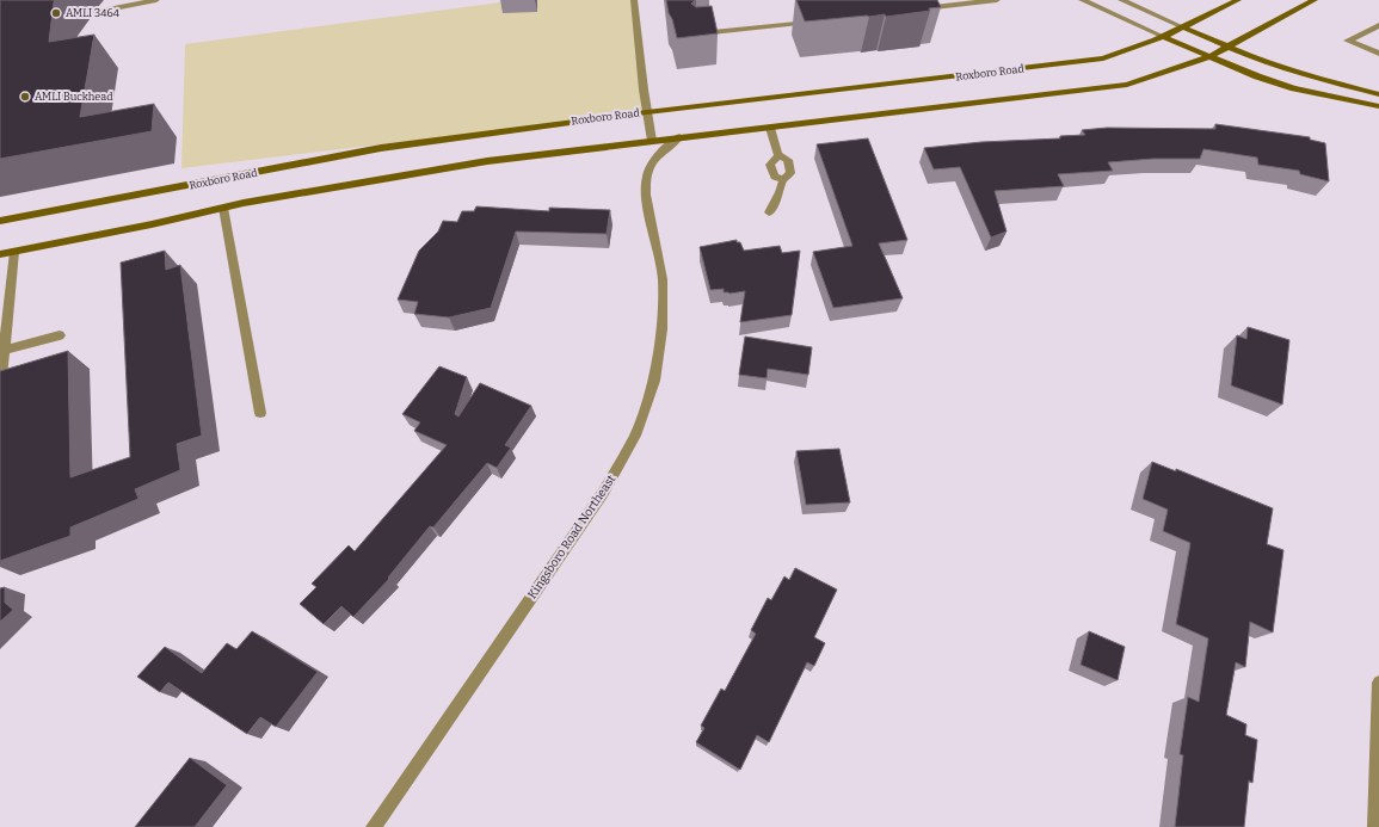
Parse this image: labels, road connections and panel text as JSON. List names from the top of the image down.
{
  "streets": {
    "main road": ["Roxboro Road"],
    "street": ["Kingsboro Road Northeast"]
  },
  "places": ["AMLI 3464", "AMLI Buckhead"]
}
